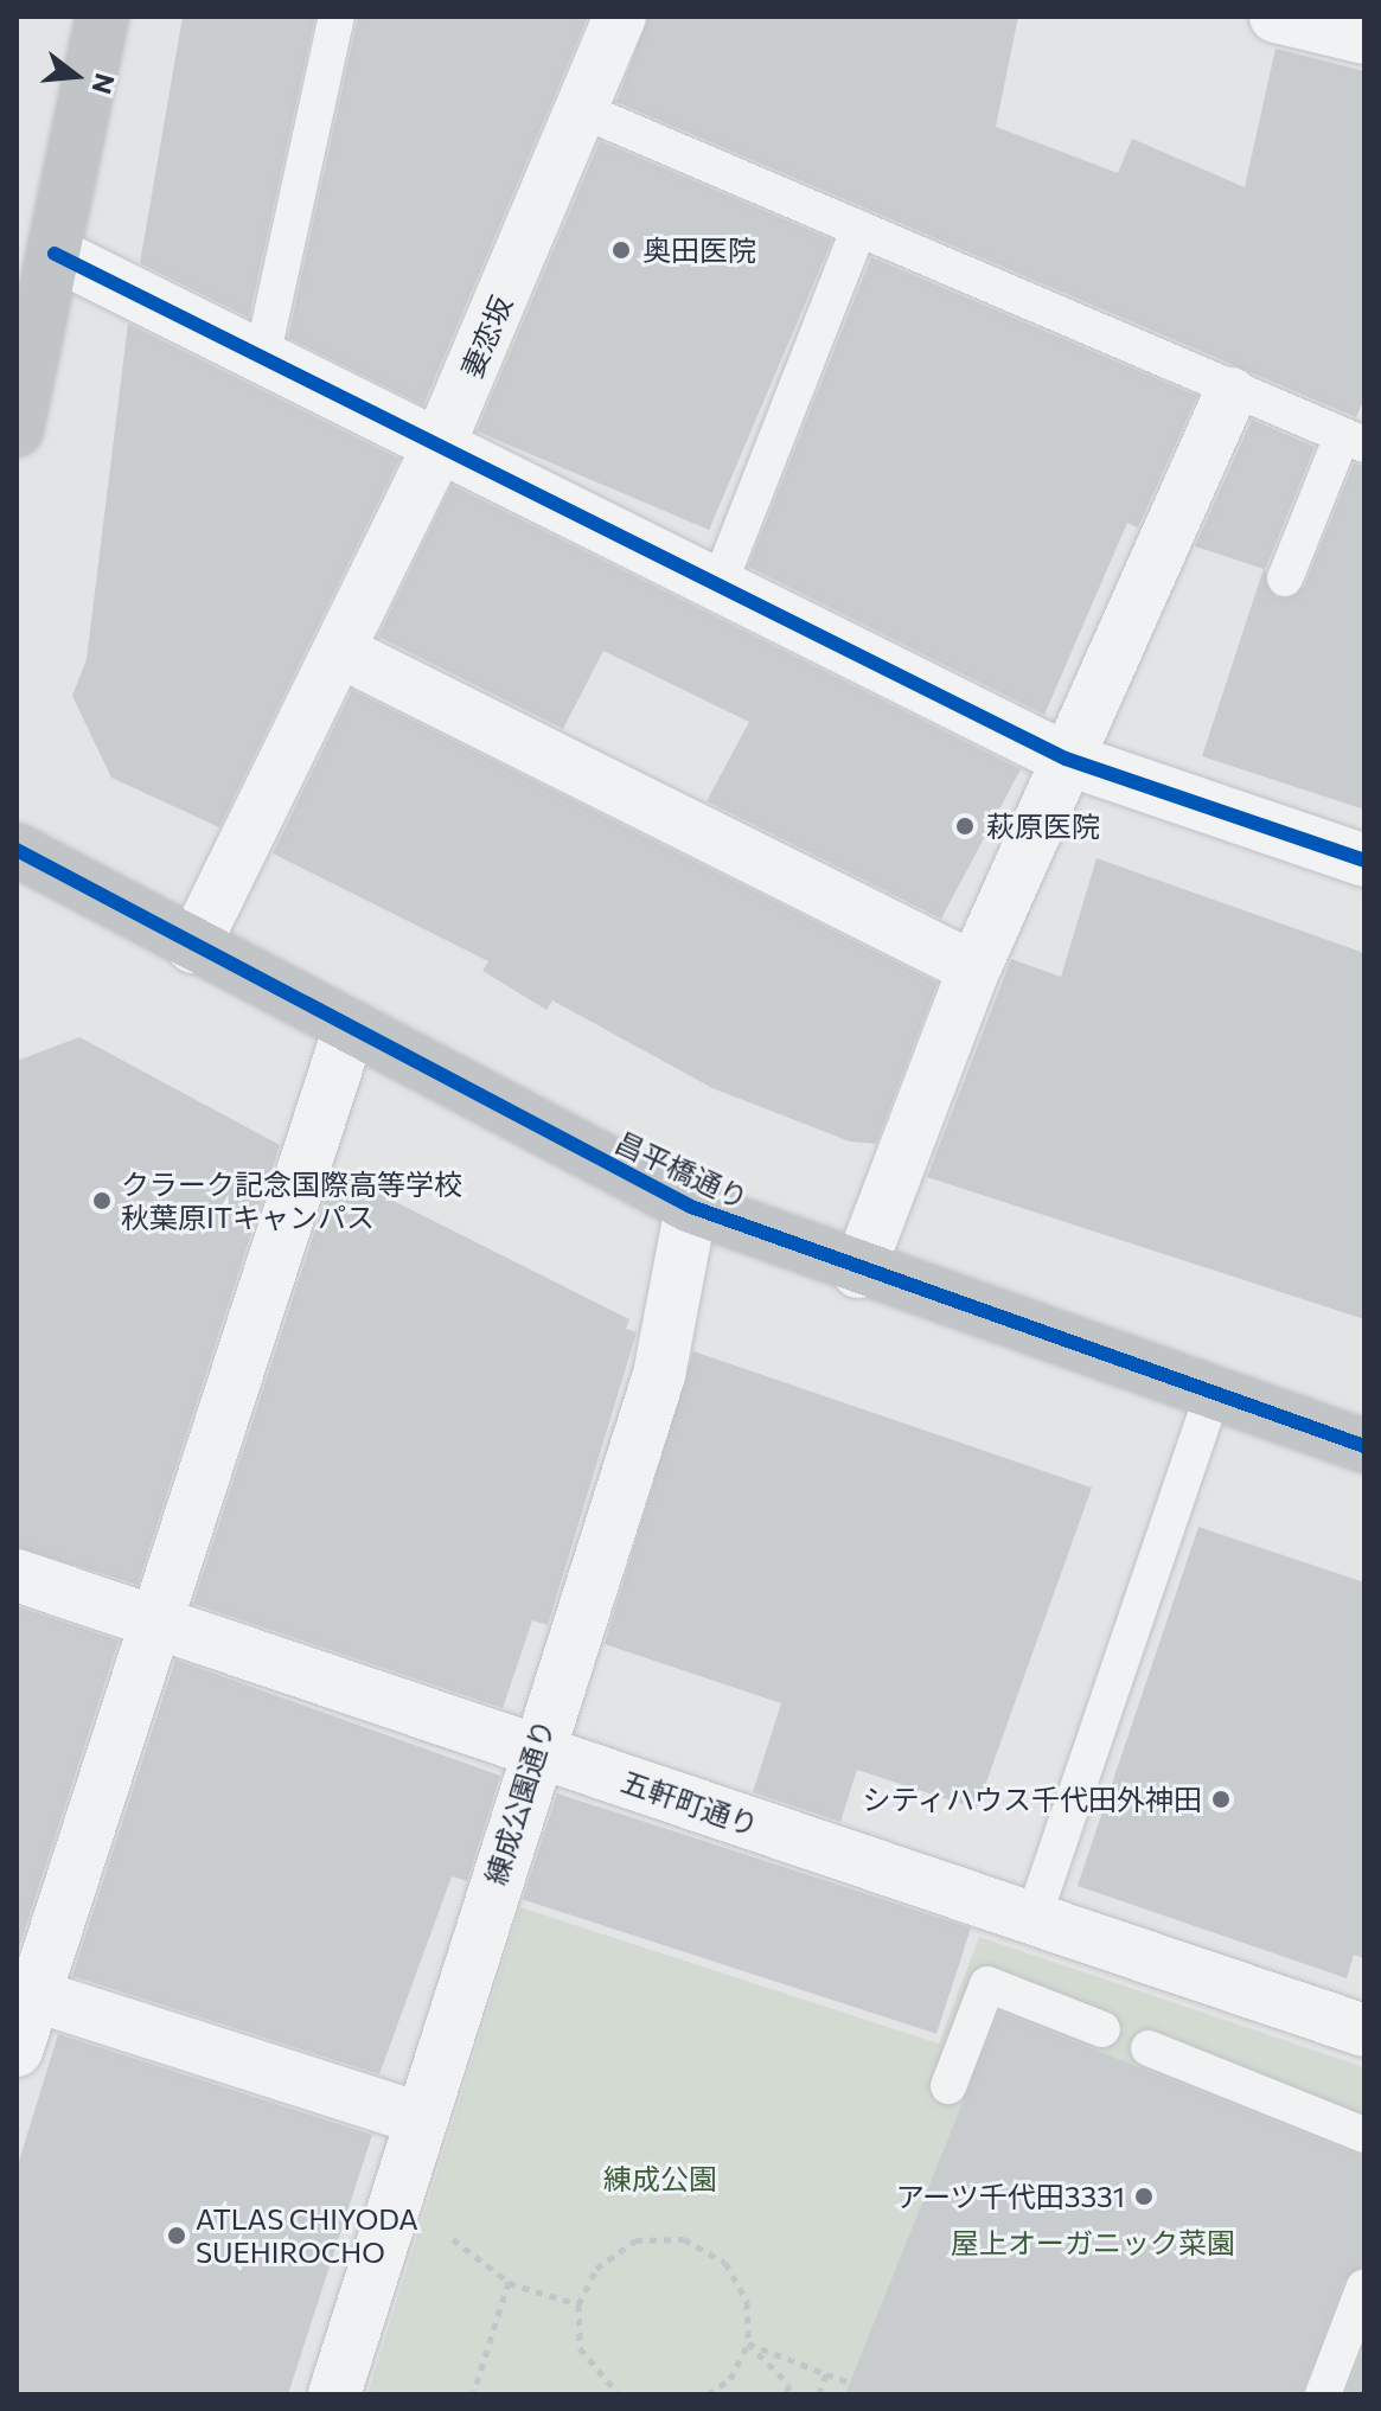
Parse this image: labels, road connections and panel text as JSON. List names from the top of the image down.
{
  "streets": {
    "main road": ["昌平橋通り"],
    "street": ["妻恋坂", "練成公園通り", "五軒町通り"]
  },
  "crossings": [
    ["妻恋坂", "昌平橋通り"],
    ["昌平橋通り", "練成公園通り"],
    ["練成公園通り", "五軒町通り"]
  ],
  "parks": ["練成公園", "屋上オーガニック菜園"],
  "places": [
    "奥田医院",
    "萩原医院",
    "クラーク記念国際高等学校 秋葉原ITキャンパス",
    "シティハウス千代田外神田",
    "アーツ千代田3331",
    "ATLAS CHIYODA SUEHIROCHO"
  ],
  "north": "right"
}
